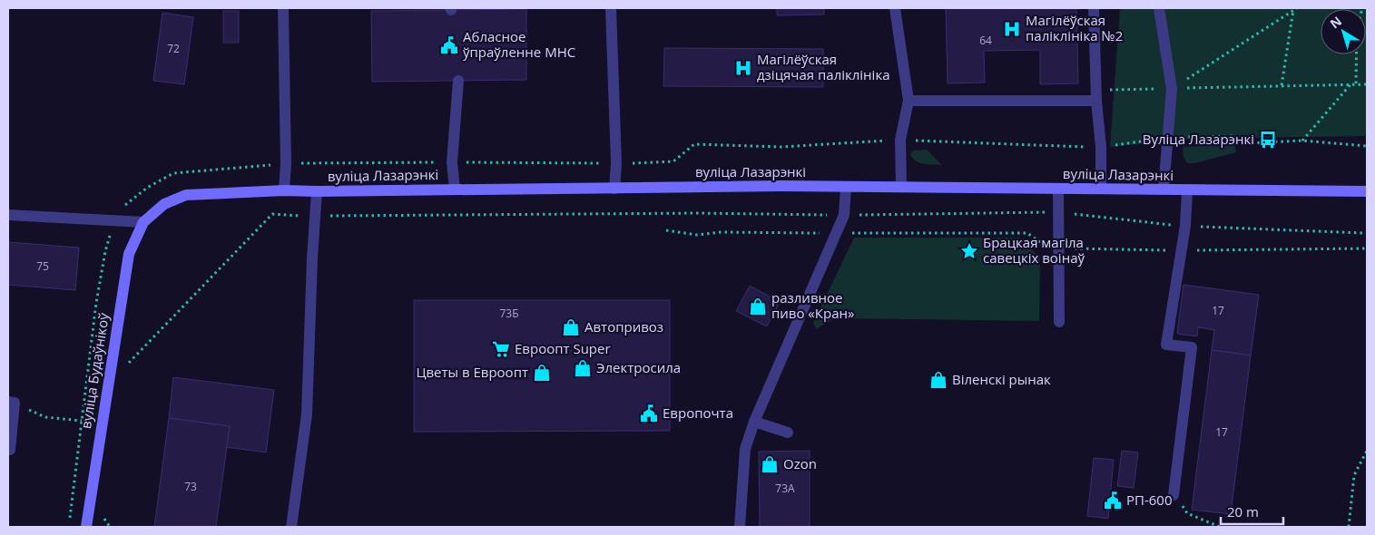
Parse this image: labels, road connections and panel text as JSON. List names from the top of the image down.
{
  "streets": {
    "main road": ["вуліца Лазарэнкі", "вуліца Будаўнікоў"]
  },
  "crossings": [
    ["вуліца Лазарэнкі", "вуліца Будаўнікоў"]
  ],
  "places": {
    "hospital": ["Магілёўская паліклініка №2", "Магілёўская дзіцячая паліклініка"],
    "public building": ["Абласное ўпраўленне МНС", "Европочта", "РП-600"],
    "bus stop": ["Вуліца Лазарэнкі"],
    "place": ["Брацкая магіла савецкіх воінаў"],
    "shop": [
      "разливное пиво «Кран»",
      "Автопривоз",
      "Электросила",
      "Цветы в Евроопт",
      "Віленскі рынак",
      "Ozon"
    ],
    "supermarket": ["Евроопт Super"]
  },
  "house_numbers": [
    "64",
    "72",
    "75",
    "17",
    "73Б",
    "17",
    "73",
    "73А"
  ],
  "scale_bar": "20 m",
  "north": "top left"
}
